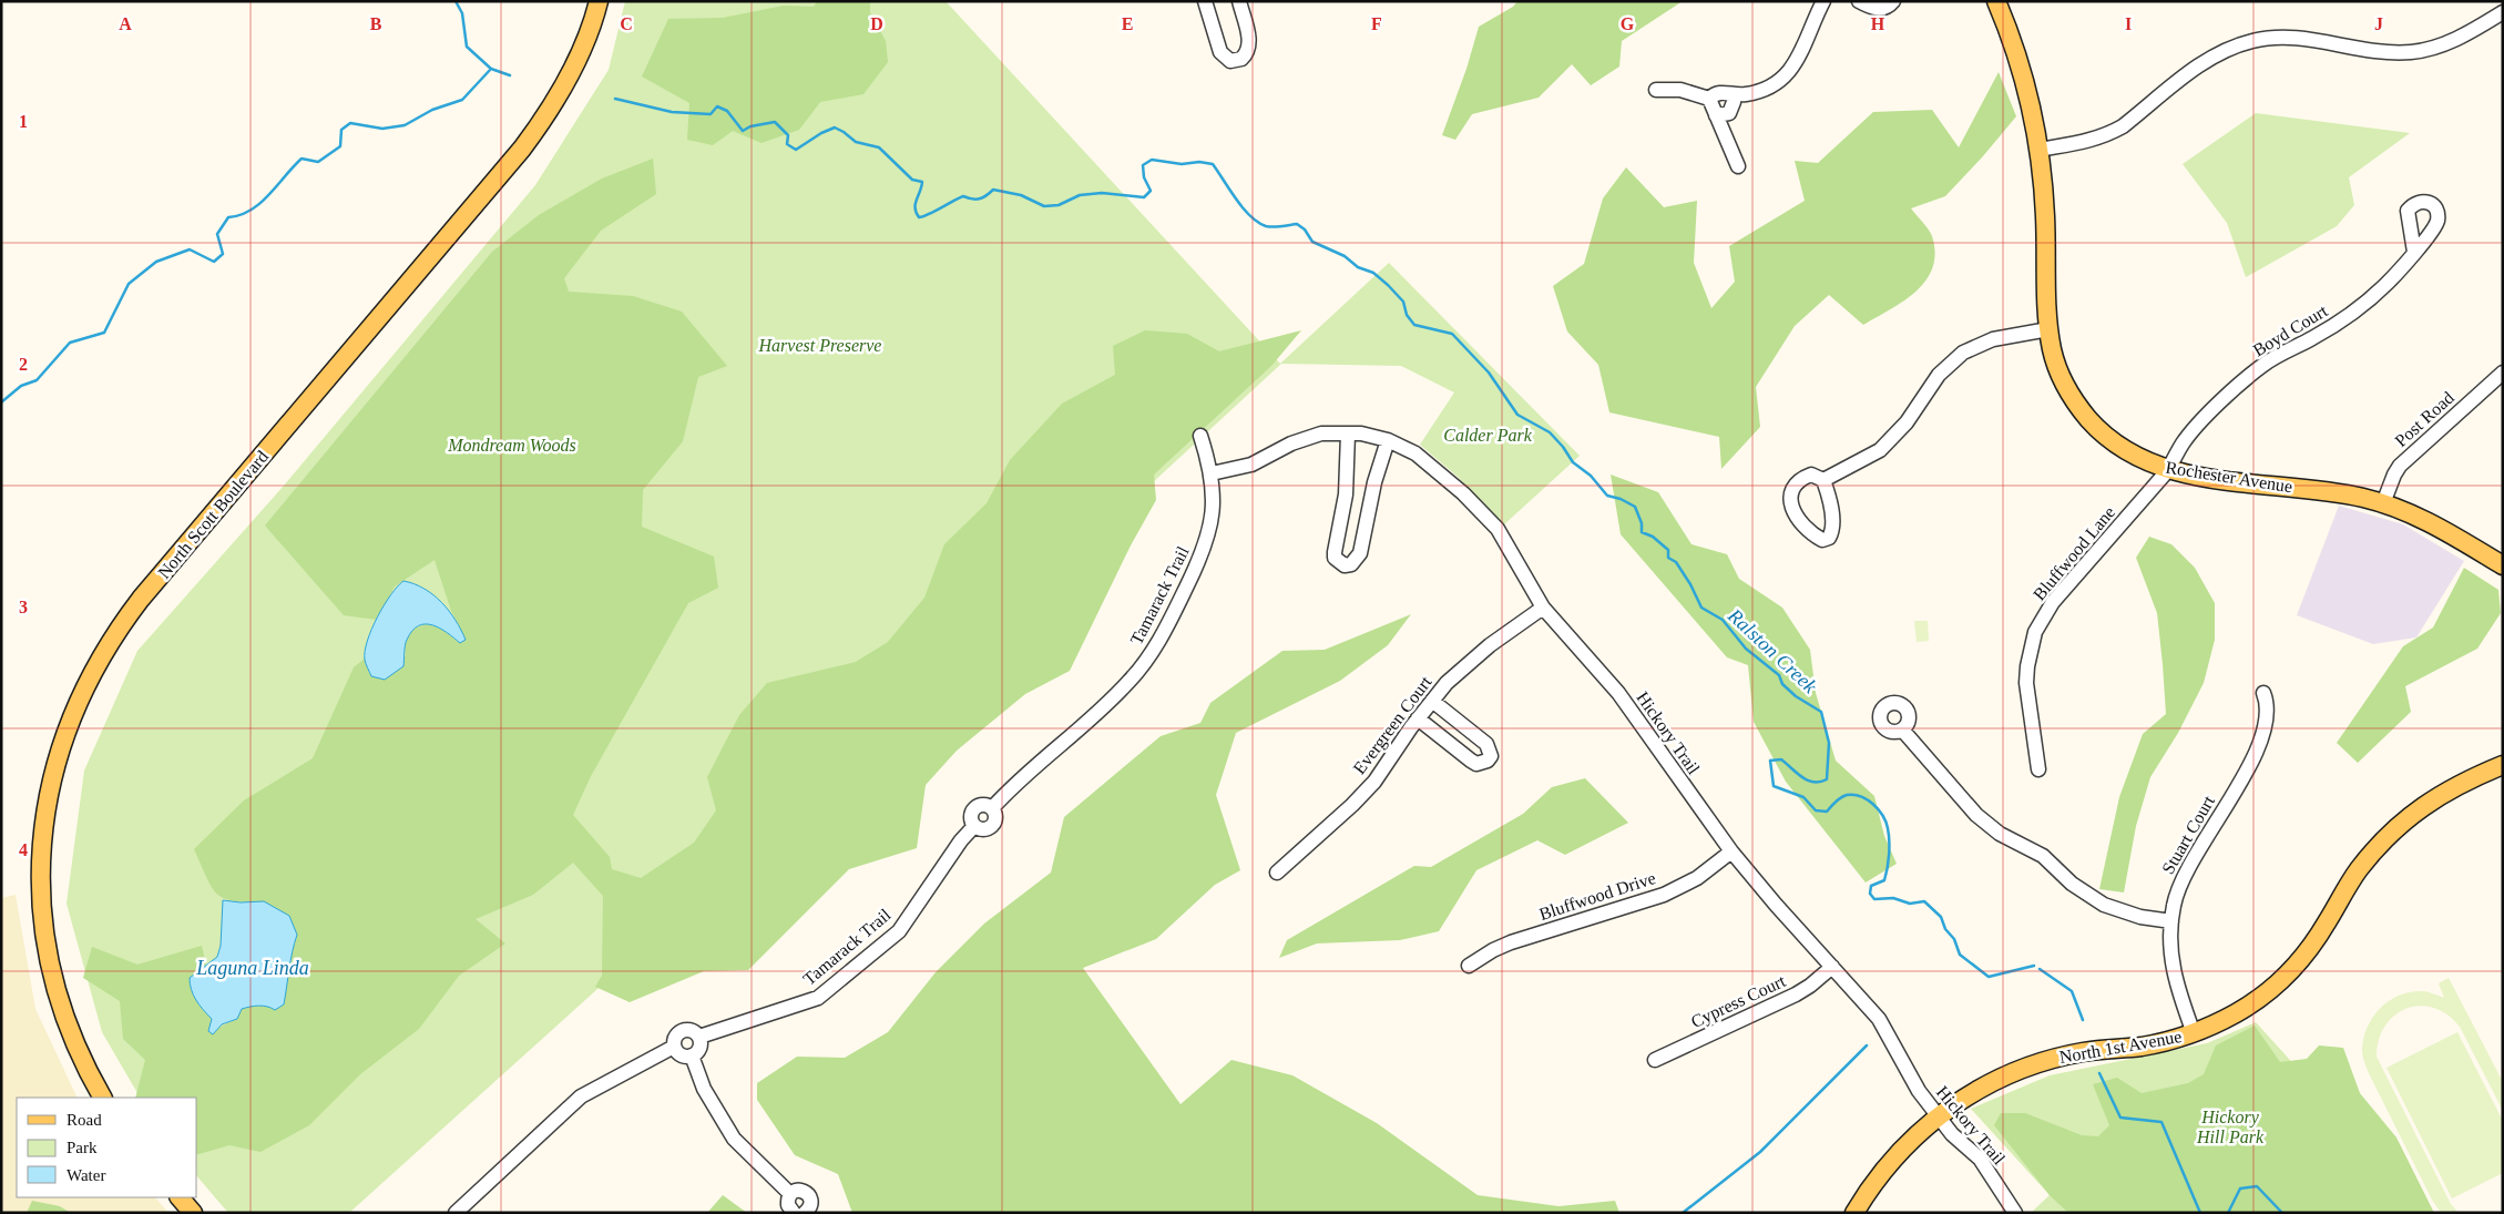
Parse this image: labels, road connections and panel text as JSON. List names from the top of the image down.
{
  "streets": {
    "main road": ["Rochester Avenue", "North Scott Boulevard", "North 1st Avenue"],
    "street": [
      "Boyd Court",
      "Post Road",
      "Bluffwood Lane",
      "Tamarack Trail",
      "Evergreen Court",
      "Hickory Trail",
      "Stuart Court",
      "Bluffwood Drive",
      "Cypress Court"
    ]
  },
  "crossings": [
    ["Boyd Court", "Rochester Avenue"],
    ["Boyd Court", "Bluffwood Lane"],
    ["Post Road", "Rochester Avenue"],
    ["Rochester Avenue", "Bluffwood Lane"],
    ["Tamarack Trail", "Hickory Trail"],
    ["Evergreen Court", "Hickory Trail"],
    ["Hickory Trail", "Bluffwood Drive"],
    ["Hickory Trail", "Cypress Court"],
    ["Hickory Trail", "North 1st Avenue"],
    ["Stuart Court", "North 1st Avenue"]
  ],
  "water": ["Ralston Creek", "Laguna Linda"],
  "parks": [
    "Harvest Preserve",
    "Calder Park",
    "Mondream Woods",
    "Hickory Hill Park"
  ],
  "legend": ["Road", "Park", "Water"],
  "grid": {
    "columns": [
      "A",
      "B",
      "C",
      "D",
      "E",
      "F",
      "G",
      "H",
      "I",
      "J"
    ],
    "rows": [
      "1",
      "2",
      "3",
      "4"
    ]
  }
}
